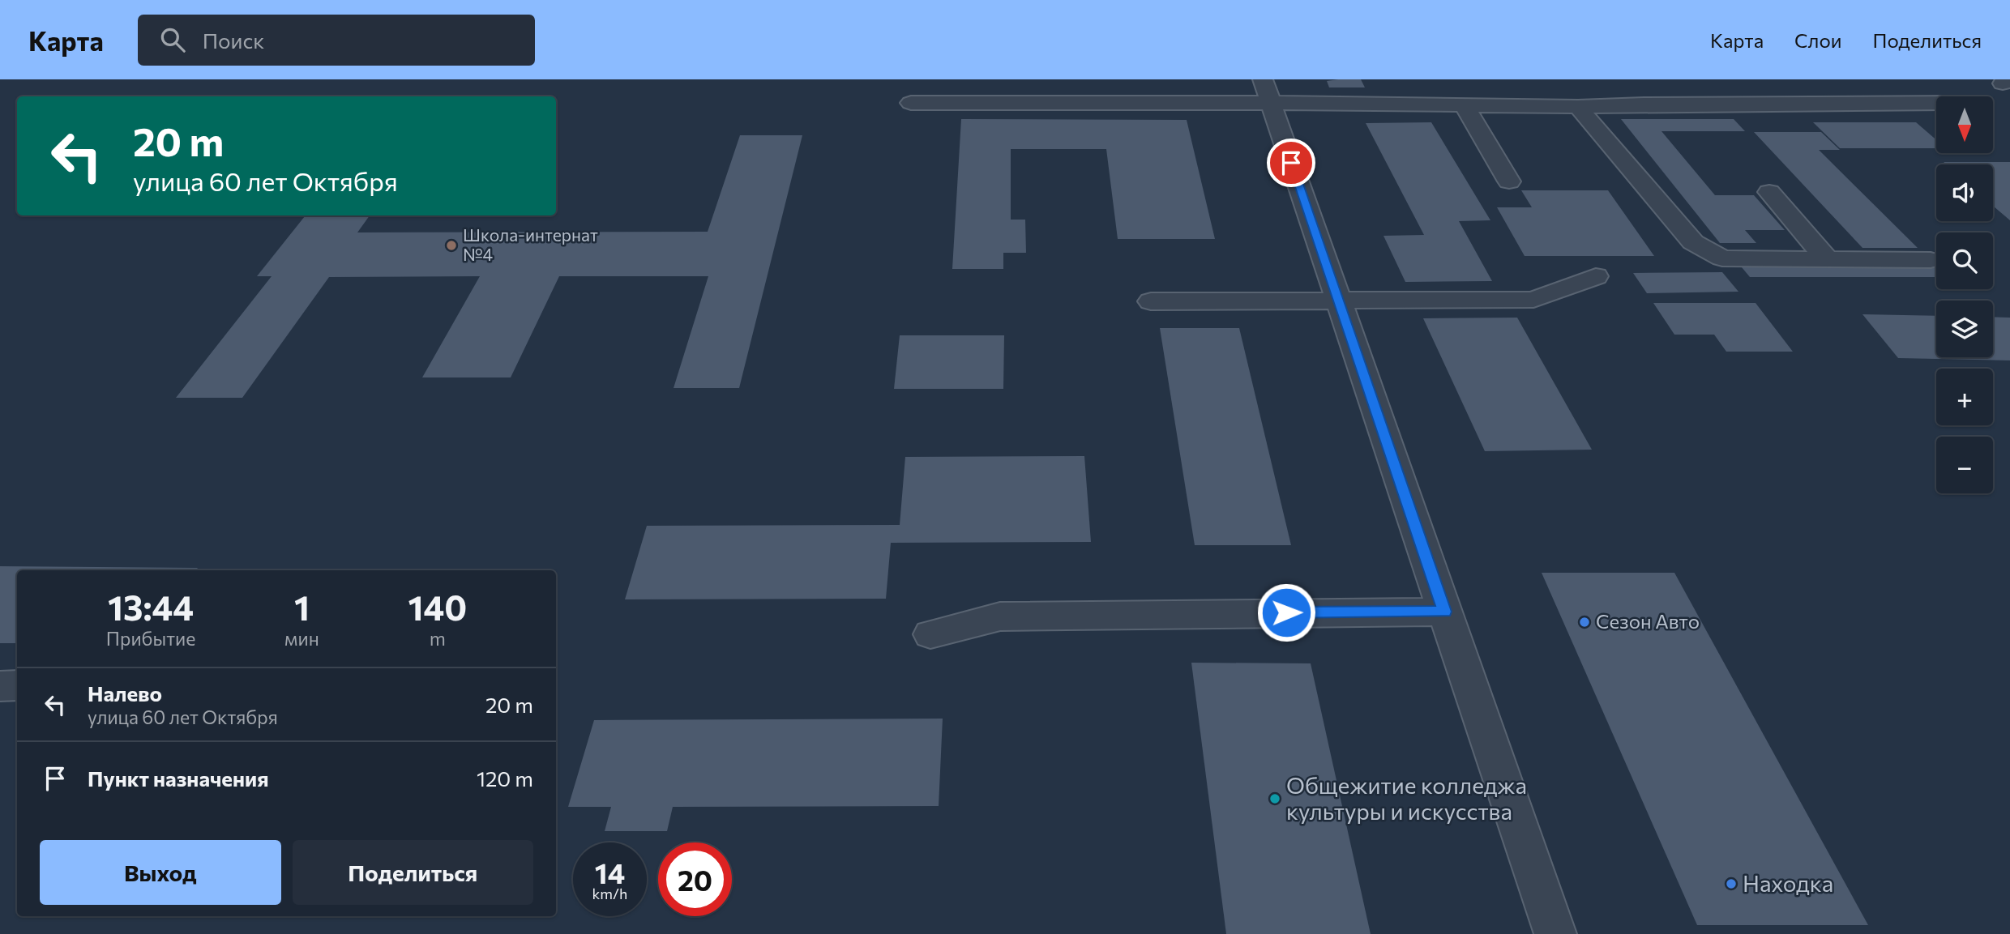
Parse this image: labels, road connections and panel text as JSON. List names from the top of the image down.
{
  "places": [
    "Школа-интернат №4",
    "Сезон Авто",
    "Общежитие колледжа культуры и искусства",
    "Находка"
  ],
  "north": "bottom",
  "page": {
    "header": "Карта",
    "search": "Поиск",
    "nav": ["Карта", "Слои", "Поделиться"],
    "map_buttons": ["+", "−"],
    "turn": ["20 m", "улица 60 лет Октября"],
    "eta": [
      "13:44",
      "Прибытие",
      "1",
      "мин",
      "140",
      "m"
    ],
    "list": [
      {
        "name": "Налево",
        "note": "улица 60 лет Октября",
        "value": "20 m"
      },
      {
        "name": "Пункт назначения",
        "value": "120 m"
      }
    ],
    "buttons": ["Выход", "Поделиться"],
    "speed": "14 km/h",
    "limit": "20"
  }
}
